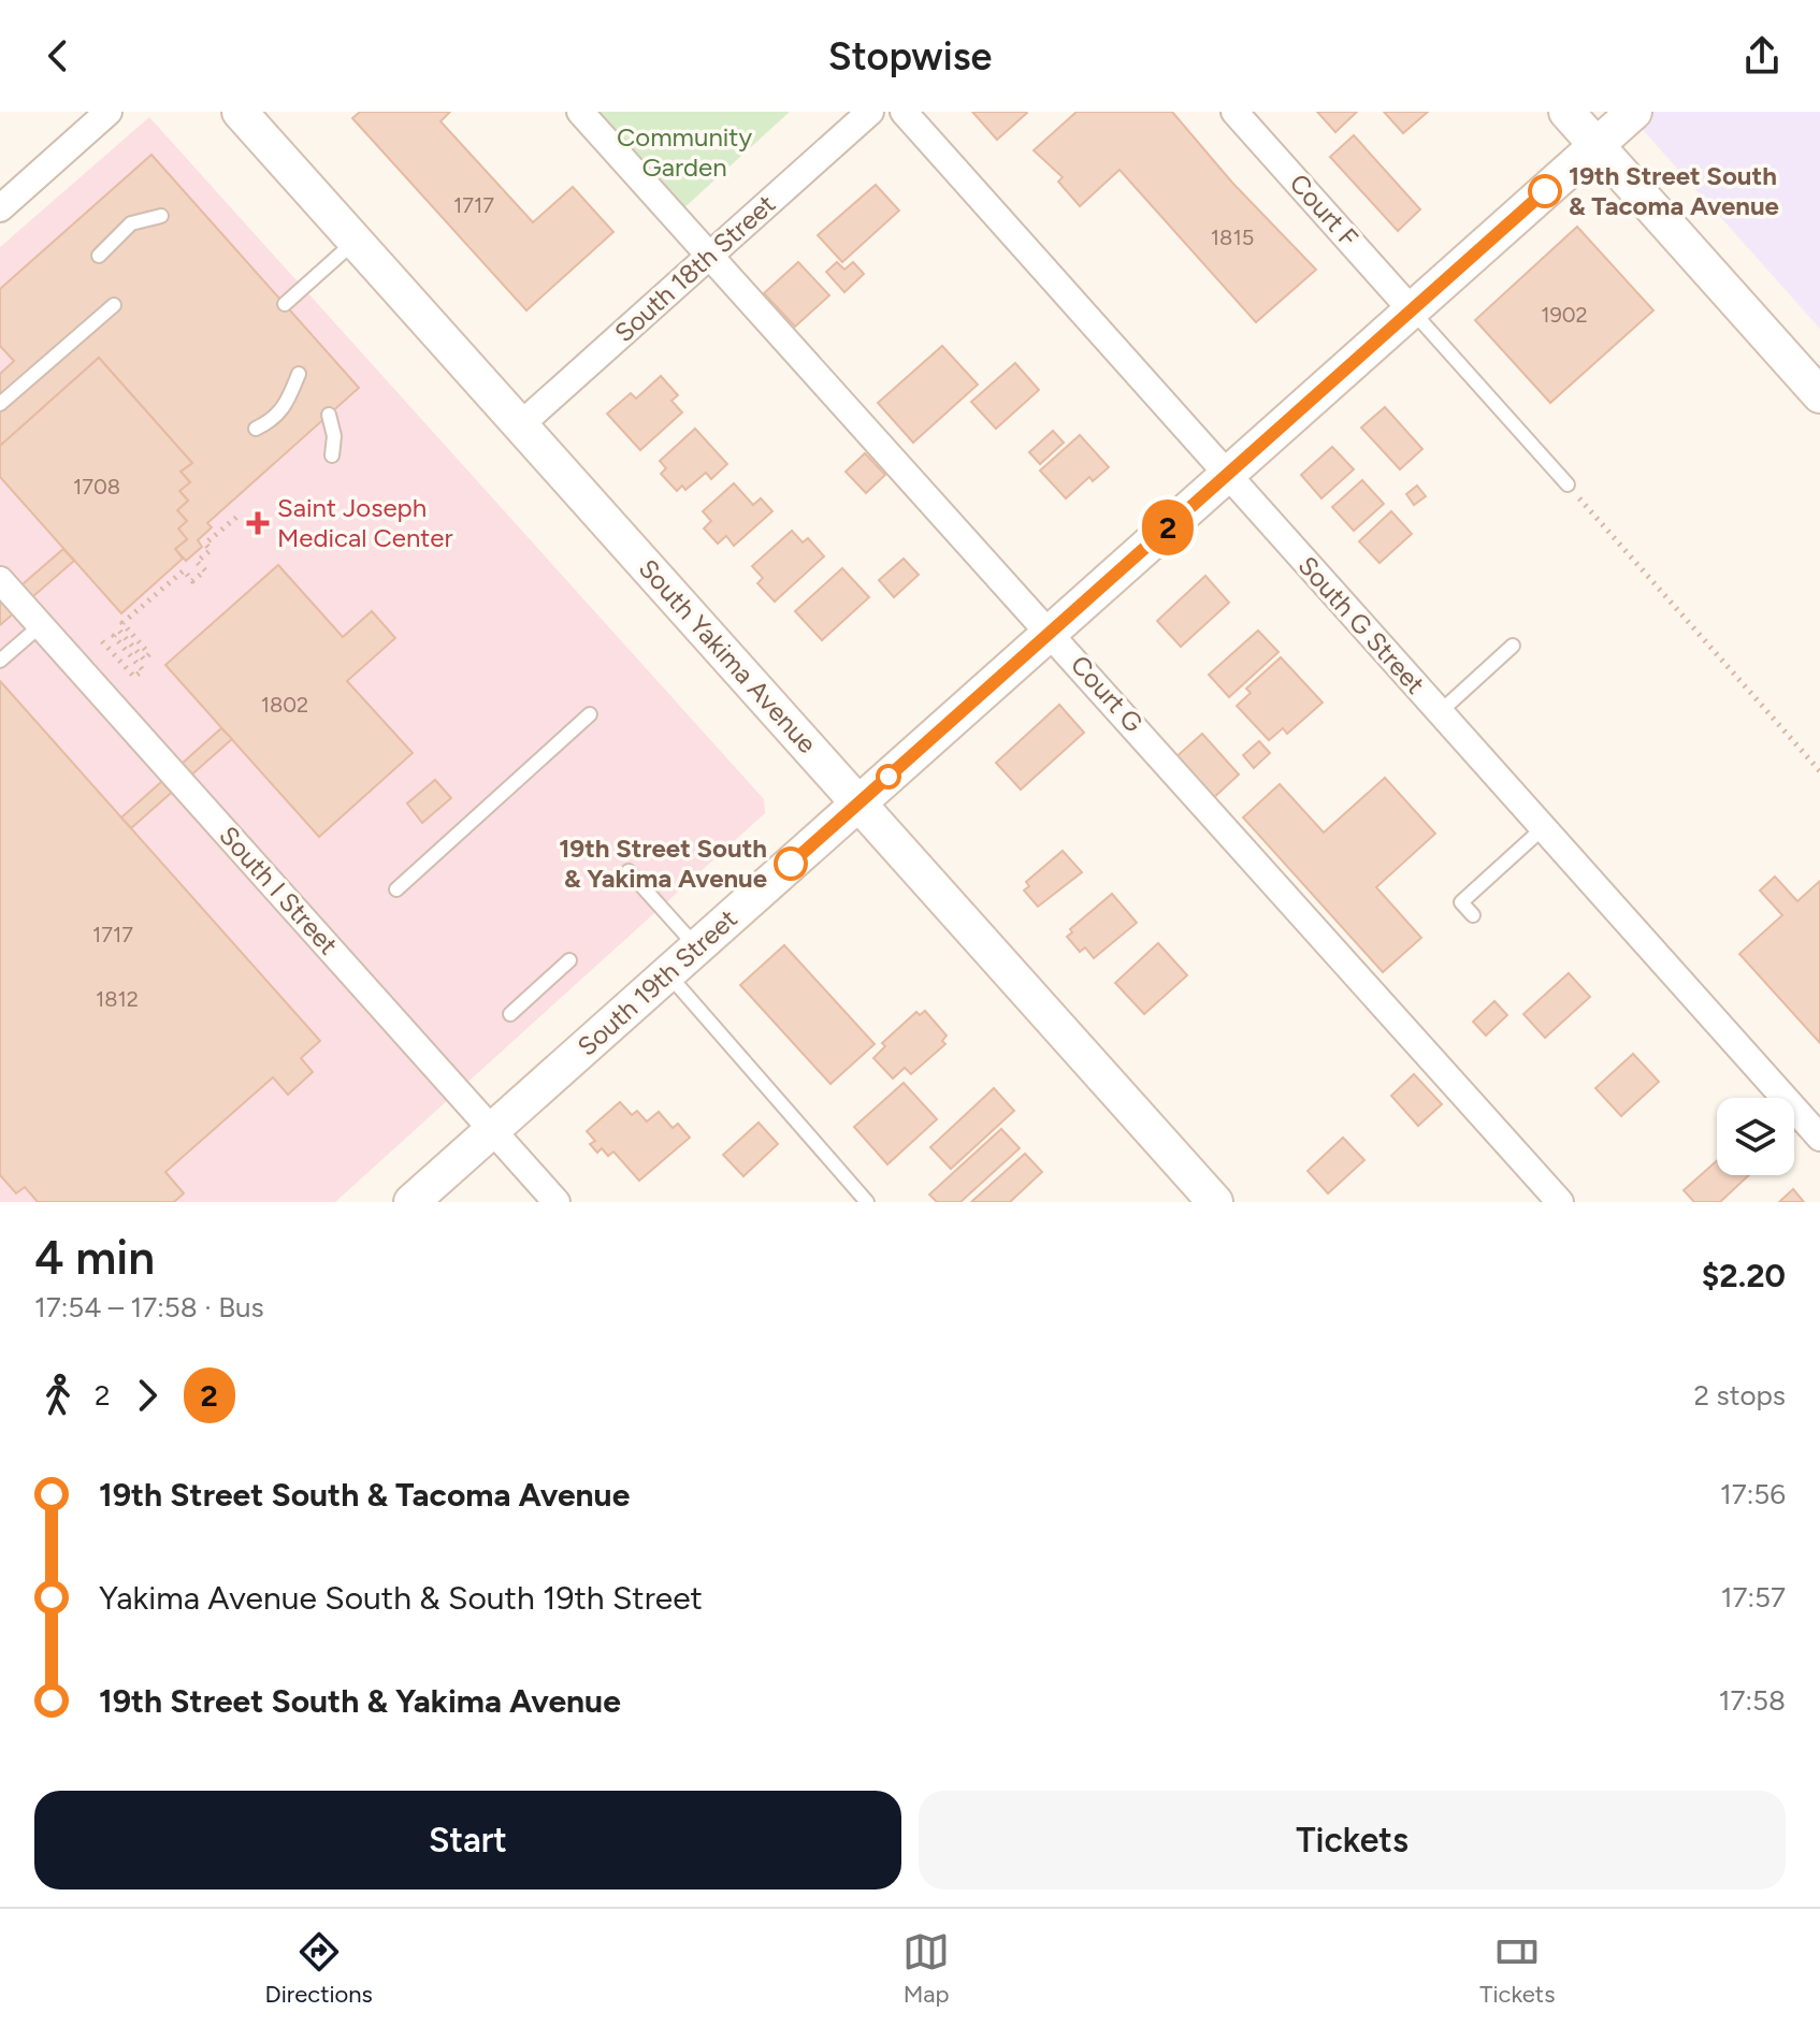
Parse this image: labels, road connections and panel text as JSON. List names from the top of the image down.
{
  "streets": {
    "main road": ["South Yakima Avenue", "South 19th Street"],
    "street": [
      "Court F",
      "South 18th Street",
      "South G Street",
      "Court G",
      "South I Street"
    ]
  },
  "crossings": [
    ["Court F", "South 19th Street"],
    ["South 18th Street", "South Yakima Avenue"],
    ["South 18th Street", "Court G"],
    ["South G Street", "South 19th Street"],
    ["South Yakima Avenue", "South 19th Street"],
    ["Court G", "South 19th Street"],
    ["South I Street", "South 19th Street"]
  ],
  "parks": ["Community Garden"],
  "places": {
    "other": ["19th Street South & Tacoma Avenue", "19th Street South & Yakima Avenue"],
    "health": ["Saint Joseph Medical Center"]
  },
  "lines": ["bus line 2"],
  "house_numbers": [
    "1717",
    "1815",
    "1902",
    "1708",
    "1802",
    "1717",
    "1812"
  ],
  "page": {
    "header": "Stopwise",
    "on_map": "2",
    "heading": ["4 min", "17:54 – 17:58 · Bus", "$2.20"],
    "legs": ["2", "2", "2 stops"],
    "list": [
      {
        "name": "19th Street South & Tacoma Avenue",
        "value": "17:56"
      },
      {
        "name": "Yakima Avenue South & South 19th Street",
        "value": "17:57"
      },
      {
        "name": "19th Street South & Yakima Avenue",
        "value": "17:58"
      }
    ],
    "buttons": ["Start", "Tickets"],
    "tabs": ["Directions", "Map", "Tickets"]
  }
}
